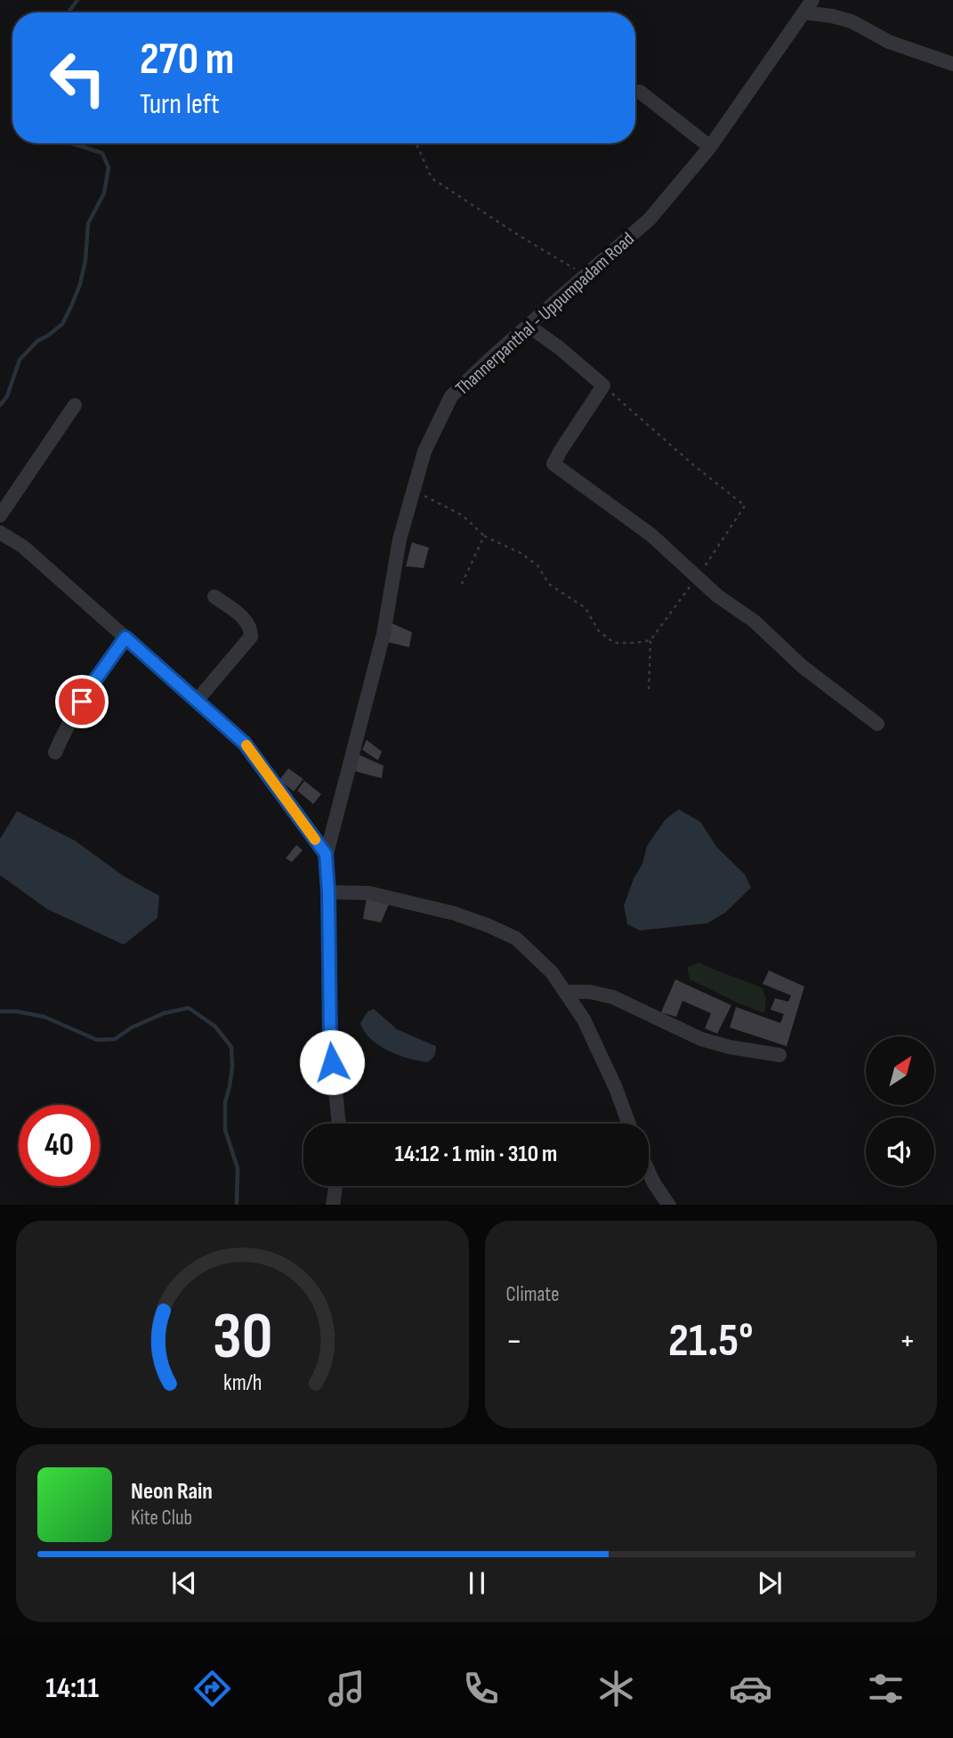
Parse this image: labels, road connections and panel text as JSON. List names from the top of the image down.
{
  "streets": {
    "street": ["Thannerpanthal - Uppumpadam Road"]
  },
  "north": "top right",
  "page": {
    "turn": ["270 m", "Turn left"],
    "limit": "40",
    "trip": "14:12 · 1 min · 310 m",
    "tile": "Climate",
    "heat": ["−", "21.5°", "+"],
    "song": ["Neon Rain", "Kite Club"],
    "tabs": "14:11",
    "gauge": ["30", "km/h"]
  }
}
